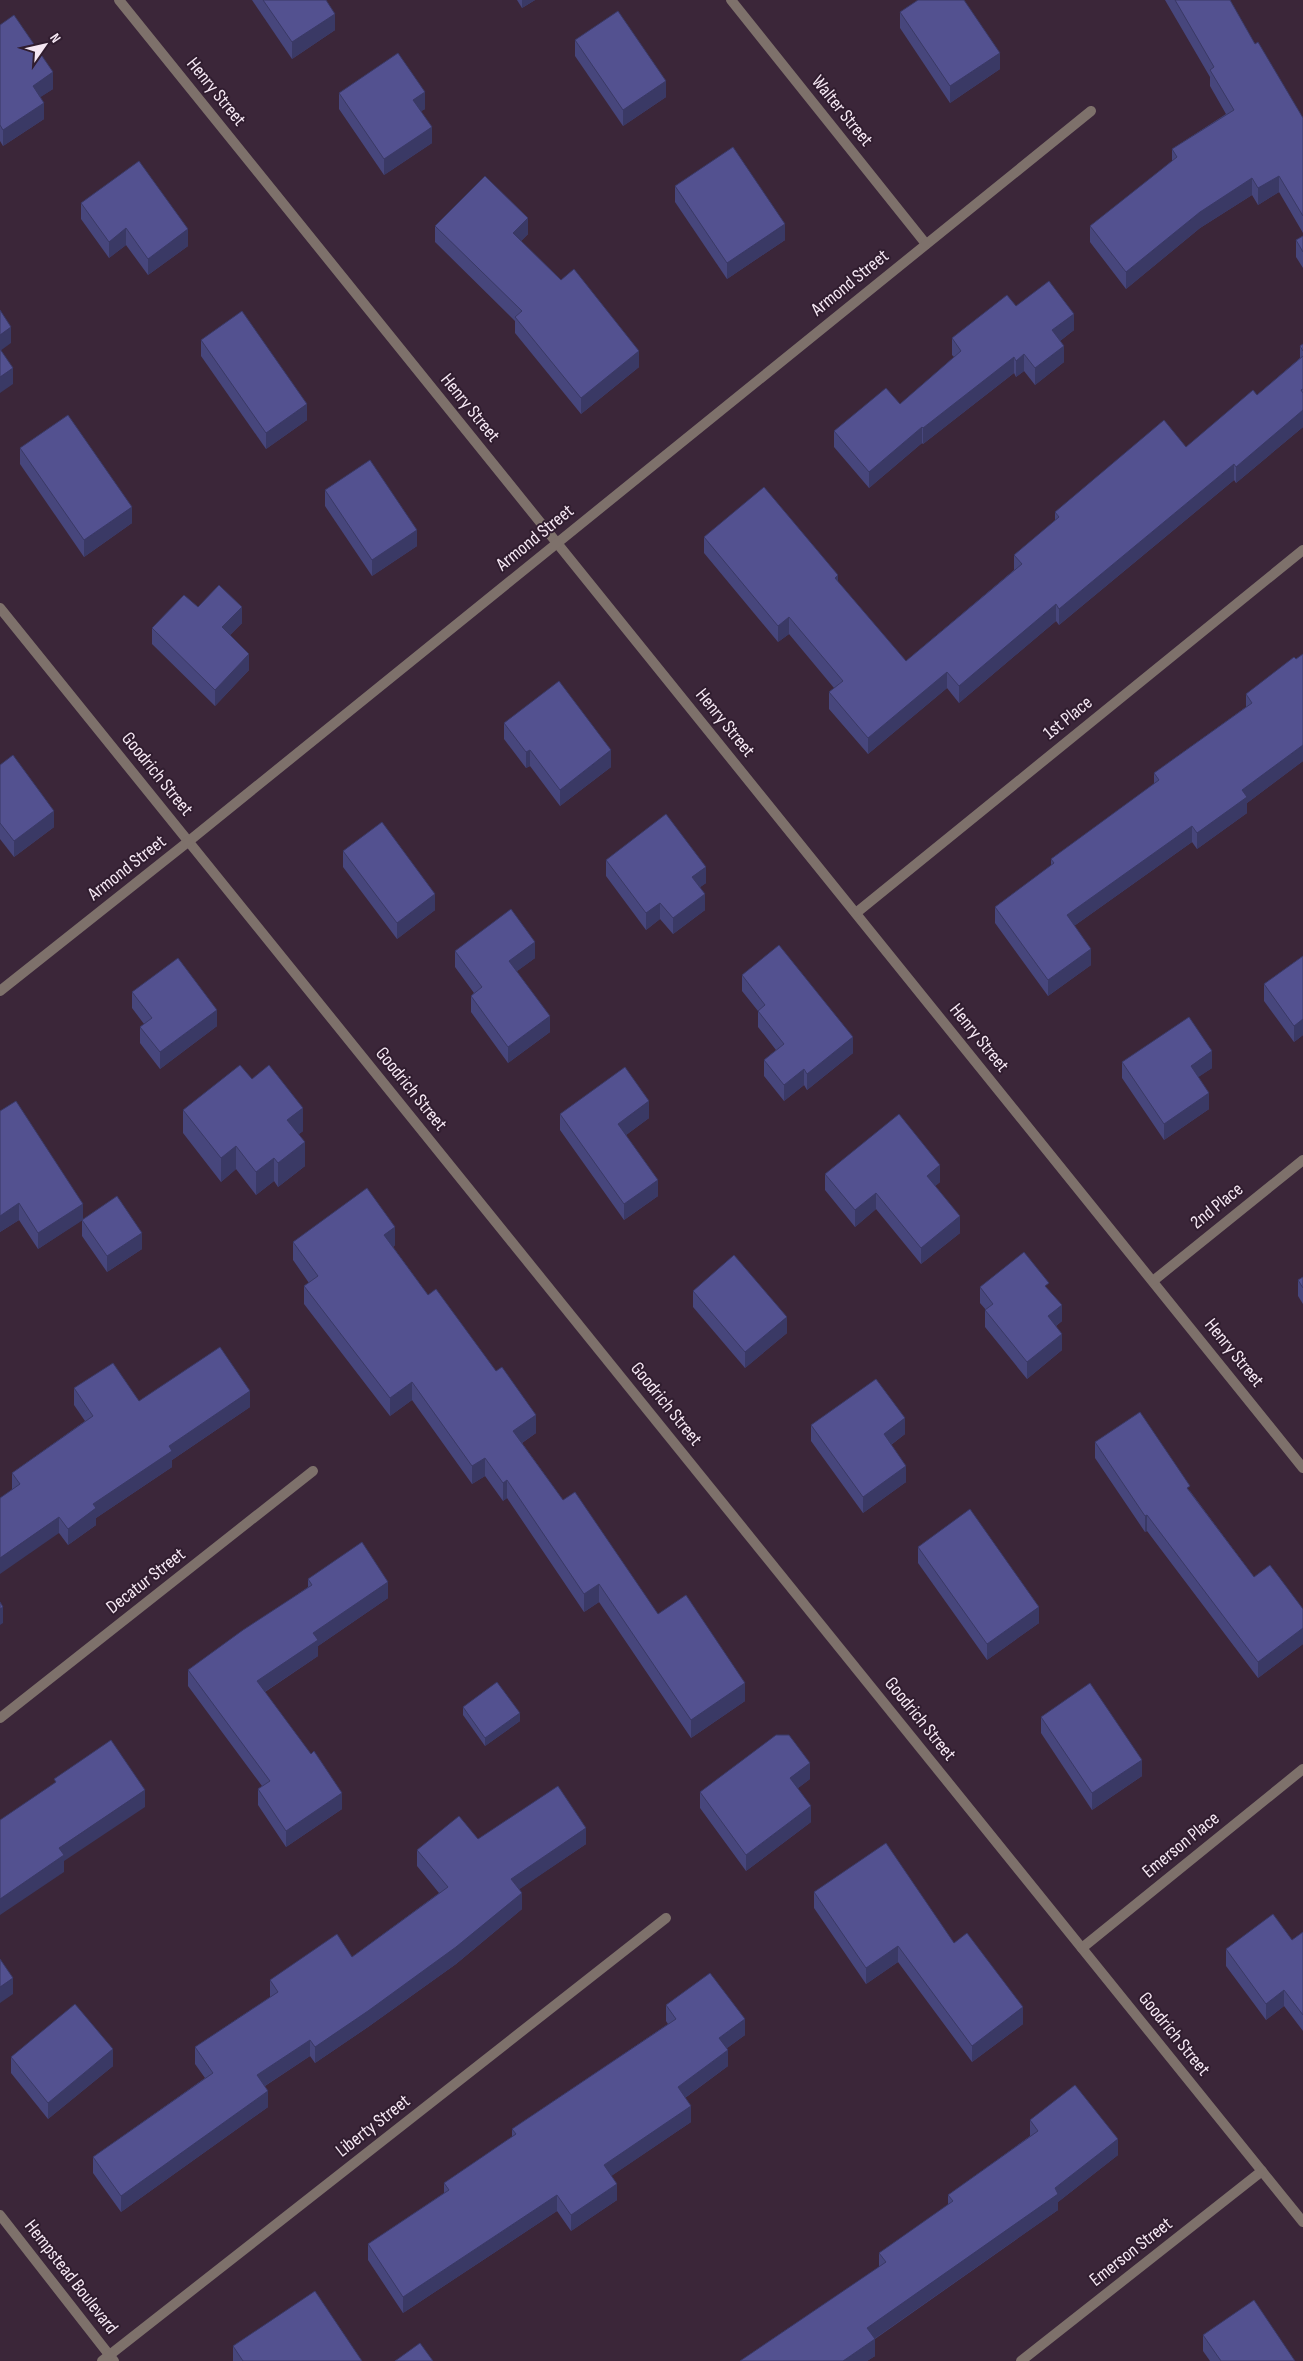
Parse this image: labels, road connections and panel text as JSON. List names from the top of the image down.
{
  "streets": {
    "street": [
      "Henry Street",
      "Walter Street",
      "Armond Street",
      "1st Place",
      "Goodrich Street",
      "2nd Place",
      "Decatur Street",
      "Emerson Place",
      "Liberty Street",
      "Emerson Street",
      "Hempstead Boulevard"
    ]
  },
  "crossings": [
    ["Henry Street", "Armond Street"],
    ["Henry Street", "1st Place"],
    ["Henry Street", "2nd Place"],
    ["Walter Street", "Armond Street"],
    ["Armond Street", "Goodrich Street"],
    ["Goodrich Street", "Emerson Place"],
    ["Goodrich Street", "Emerson Street"],
    ["Liberty Street", "Hempstead Boulevard"]
  ],
  "north": "top right"
}
